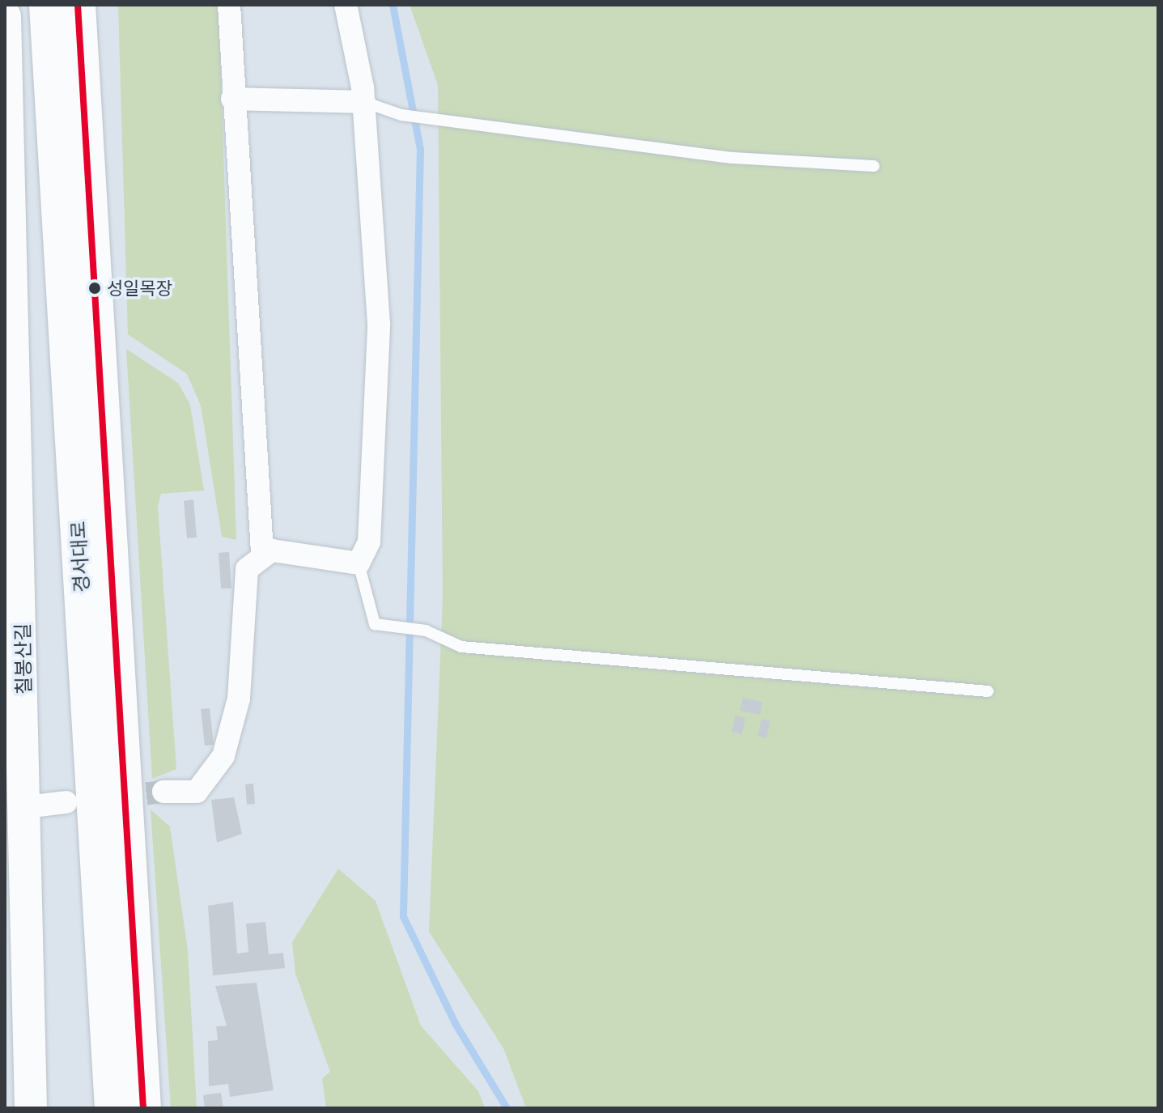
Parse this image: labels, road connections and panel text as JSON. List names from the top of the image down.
{
  "streets": {
    "main road": ["경서대로"],
    "street": ["칠봉산길"]
  },
  "places": ["성일목장"]
}
